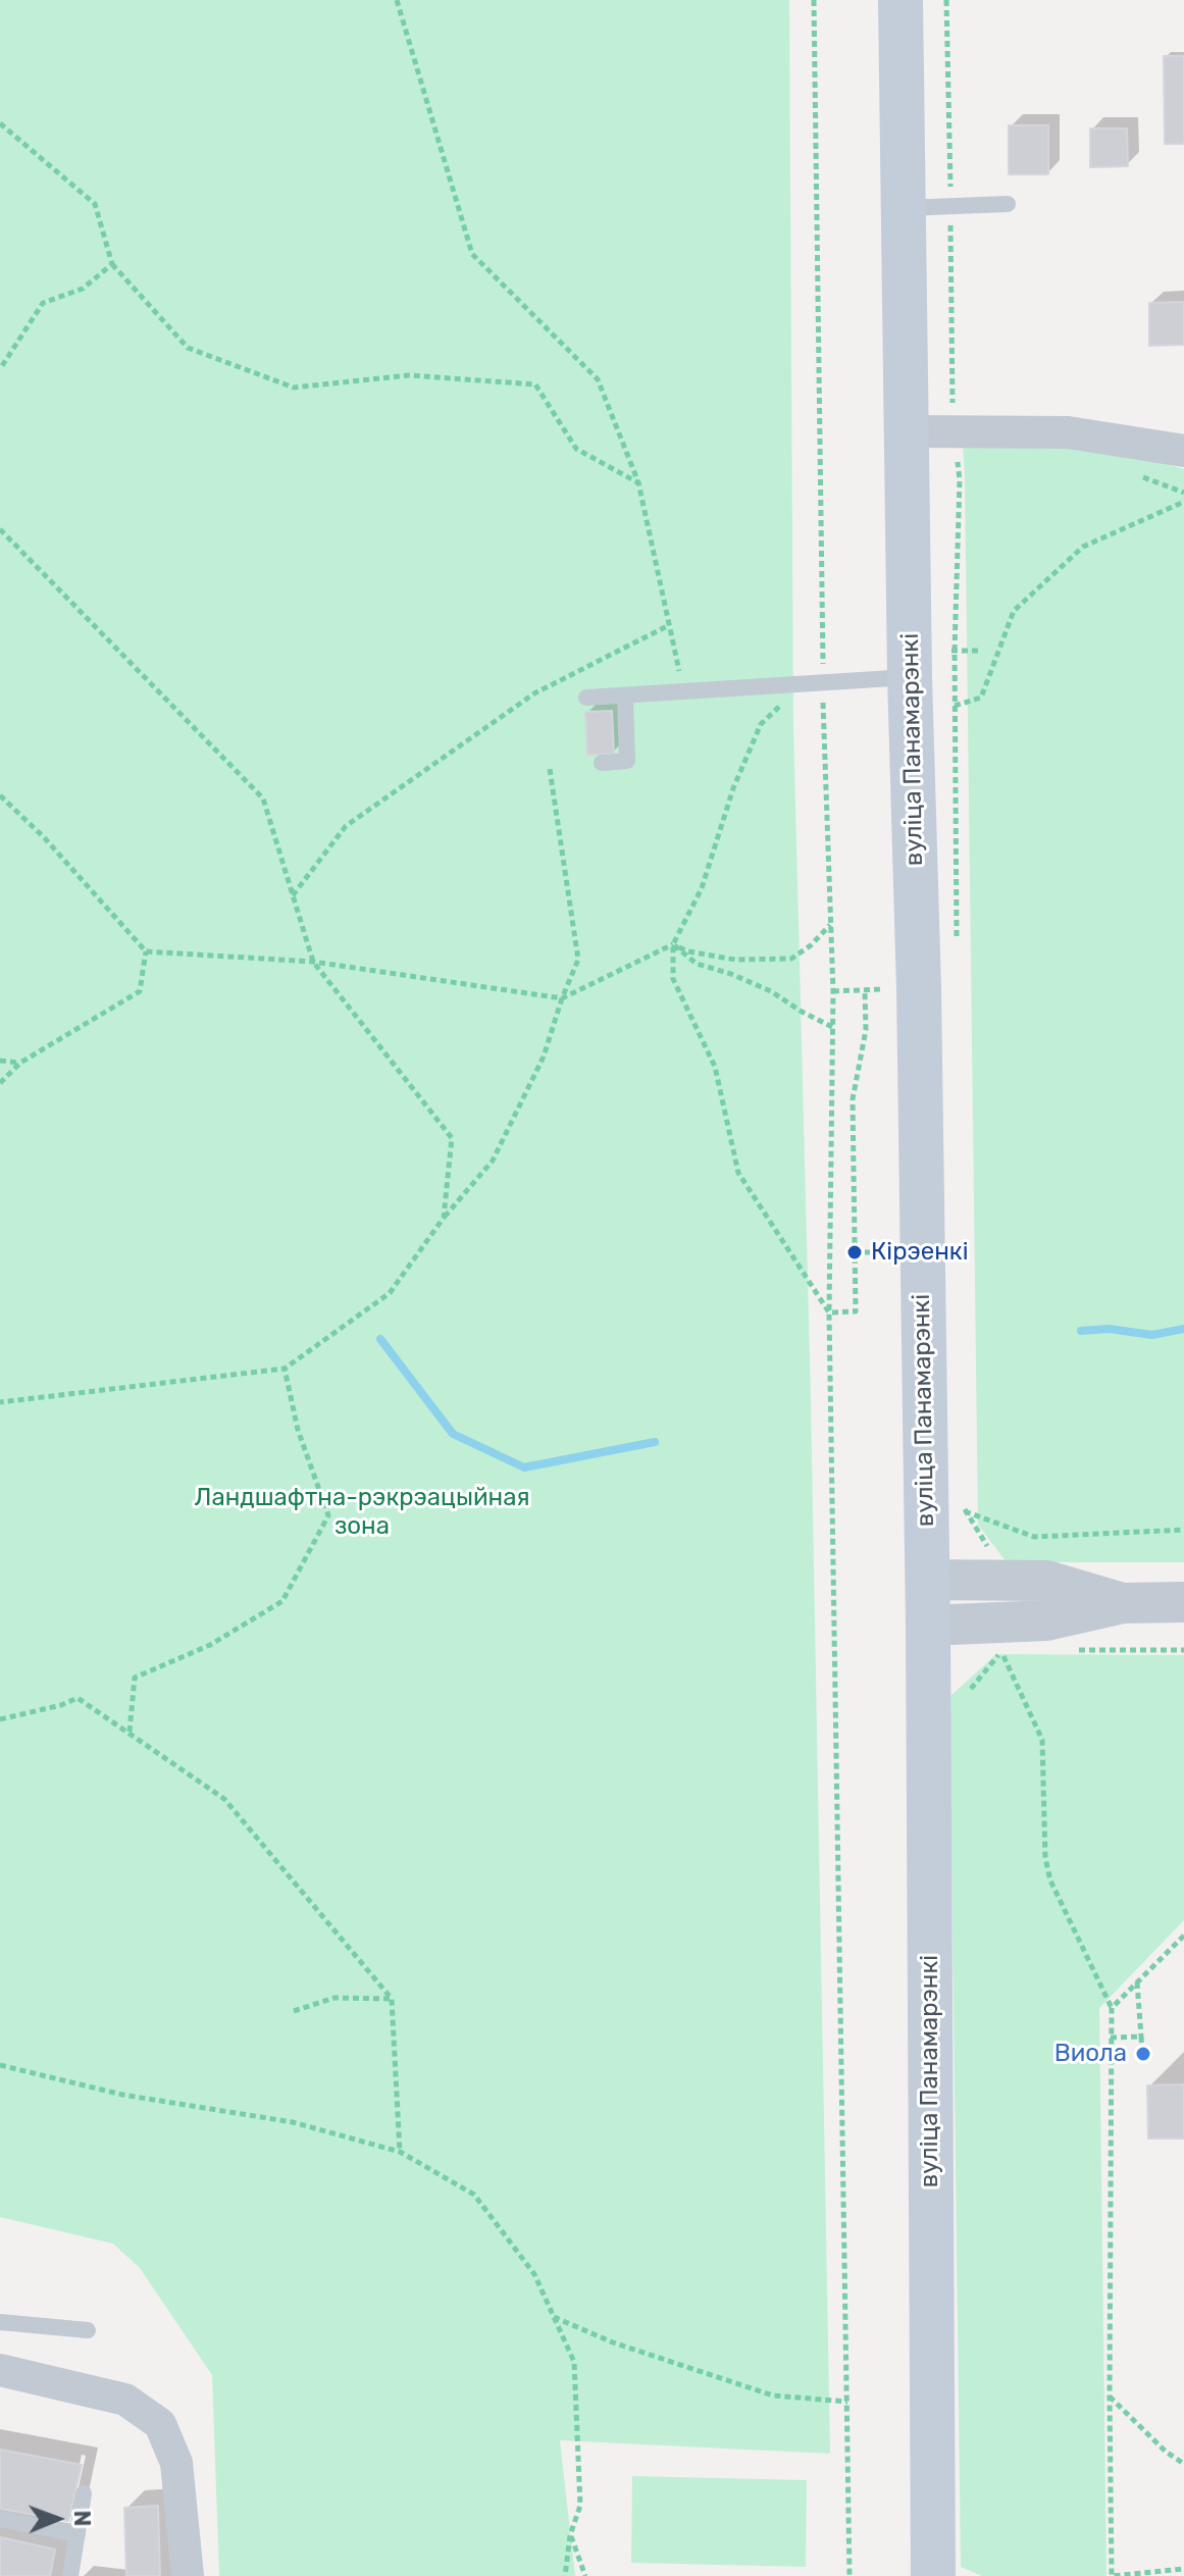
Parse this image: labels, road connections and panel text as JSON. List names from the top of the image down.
{
  "streets": {
    "main road": ["вуліца Панамарэнкі"]
  },
  "parks": ["Ландшафтна-рэкрэацыйная зона"],
  "places": ["Кірэенкі", "Виола"],
  "north": "right"
}
